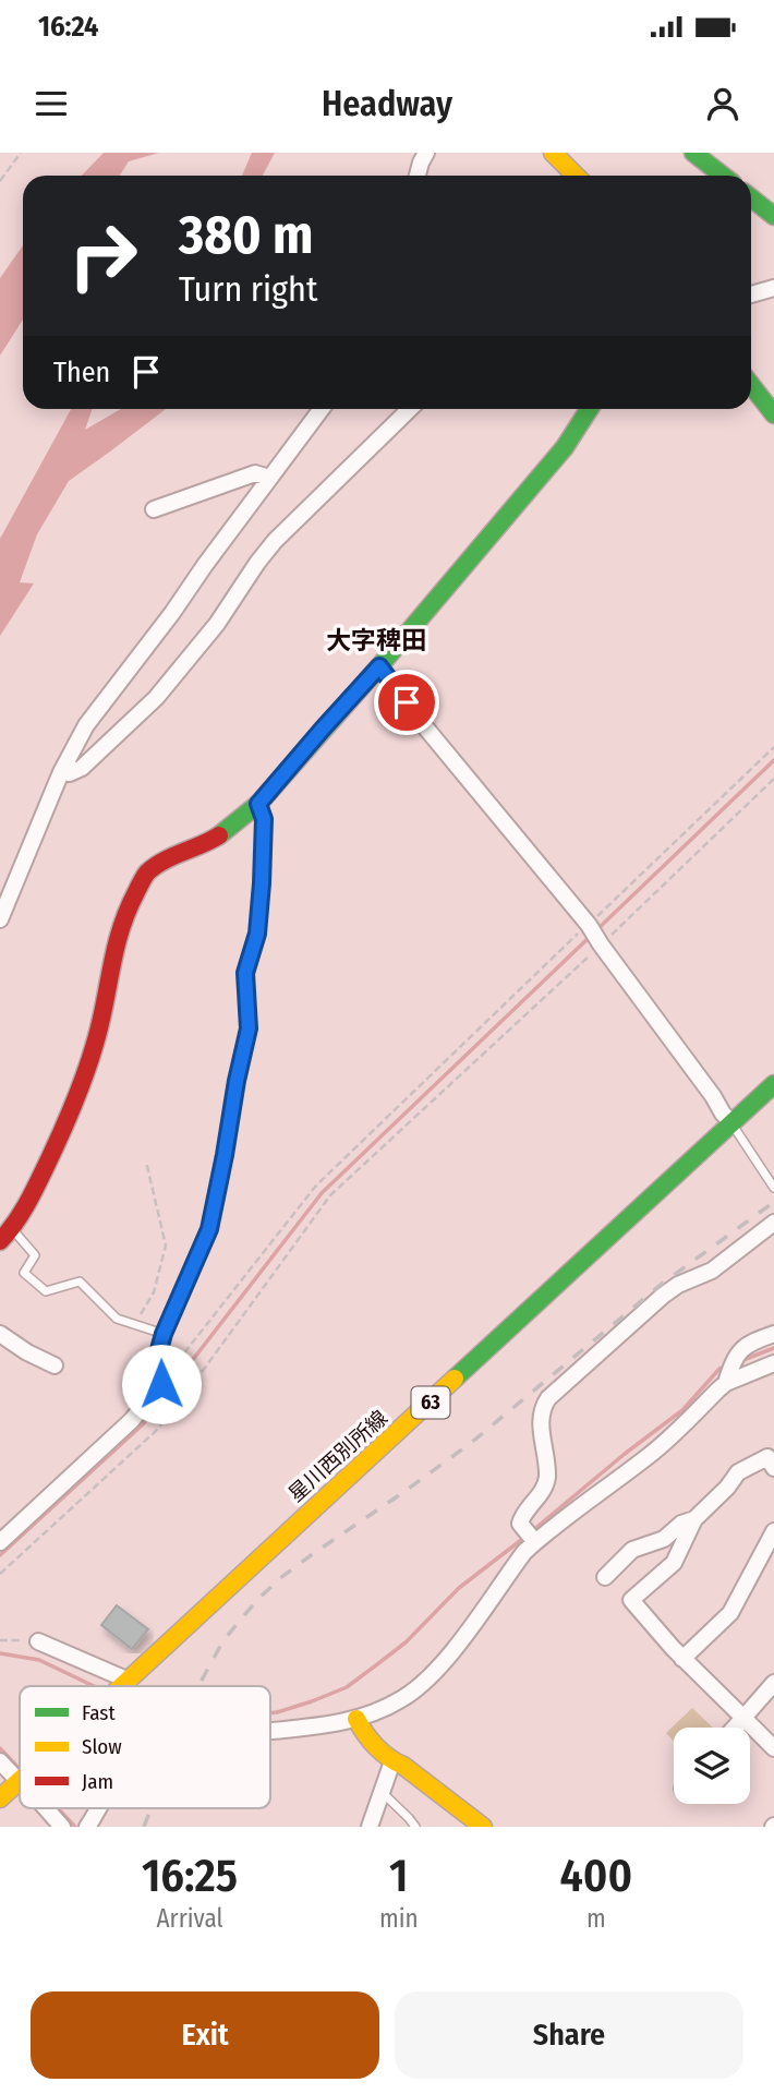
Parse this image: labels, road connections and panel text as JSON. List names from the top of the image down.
{
  "streets": {
    "main road": ["63", "星川西別所線"]
  },
  "districts": ["大字稗田"],
  "legend": ["Fast", "Slow", "Jam"],
  "page": {
    "status": "16:24",
    "header": "Headway",
    "turn": ["380 m", "Turn right"],
    "then": "Then",
    "eta": [
      "16:25",
      "Arrival",
      "1",
      "min",
      "400",
      "m"
    ],
    "buttons": ["Exit", "Share"]
  }
}
